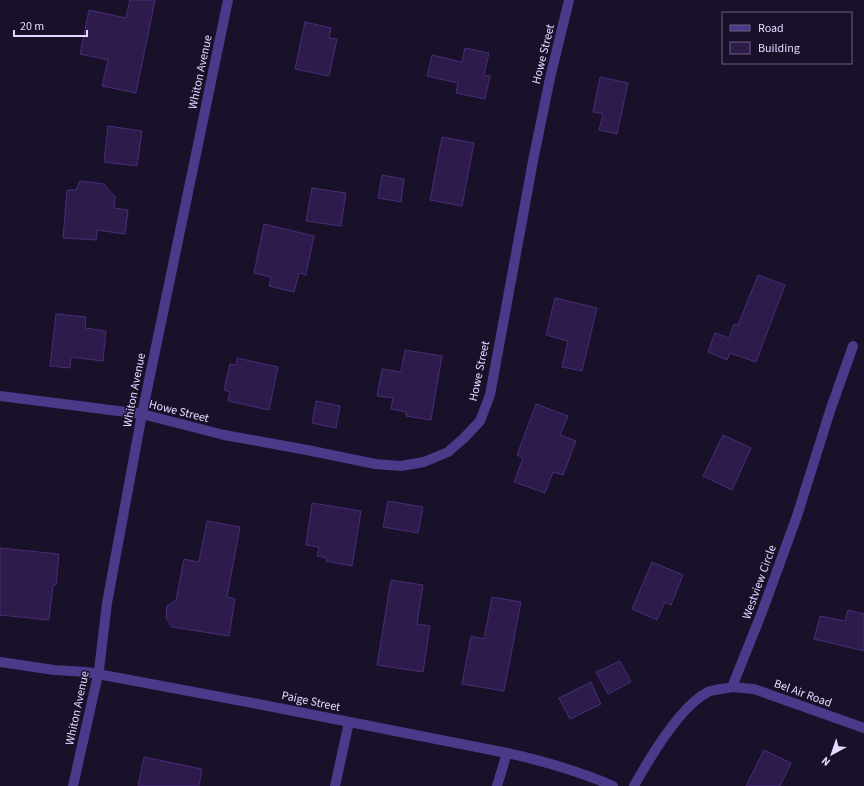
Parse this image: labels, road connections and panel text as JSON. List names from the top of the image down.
{
  "streets": {
    "street": [
      "Howe Street",
      "Whiton Avenue",
      "Westview Circle",
      "Bel Air Road",
      "Paige Street"
    ]
  },
  "crossings": [
    ["Howe Street", "Whiton Avenue"],
    ["Whiton Avenue", "Paige Street"],
    ["Westview Circle", "Bel Air Road"]
  ],
  "legend": ["Road", "Building"],
  "scale_bar": "20 m",
  "north": "bottom left"
}
